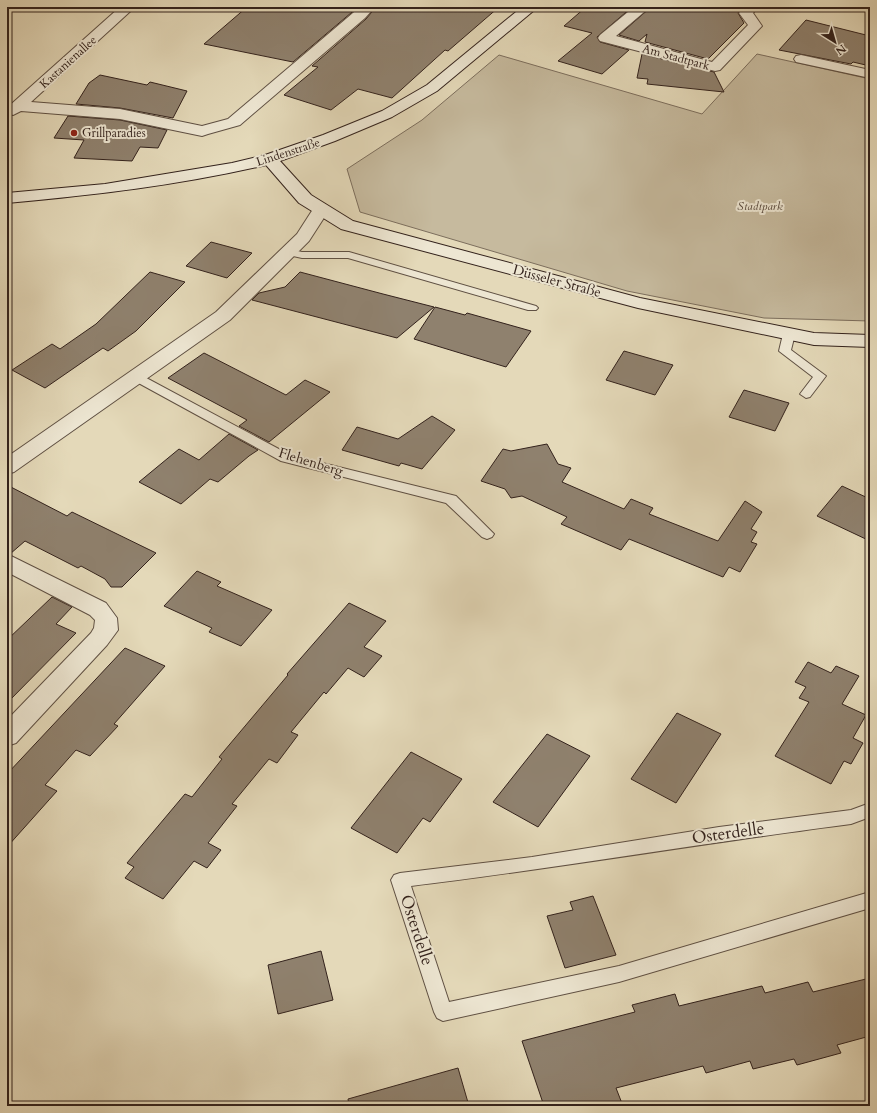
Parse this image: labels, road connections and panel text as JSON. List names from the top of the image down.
{
  "streets": {
    "street": [
      "Am Stadtpark",
      "Kastanienallee",
      "Lindenstraße",
      "Düsseler Straße"
    ],
    "lane": ["Flehenberg", "Osterdelle"]
  },
  "crossings": [
    ["Lindenstraße", "Düsseler Straße"]
  ],
  "parks": ["Stadtpark"],
  "places": ["Grillparadies"],
  "north": "bottom right"
}
